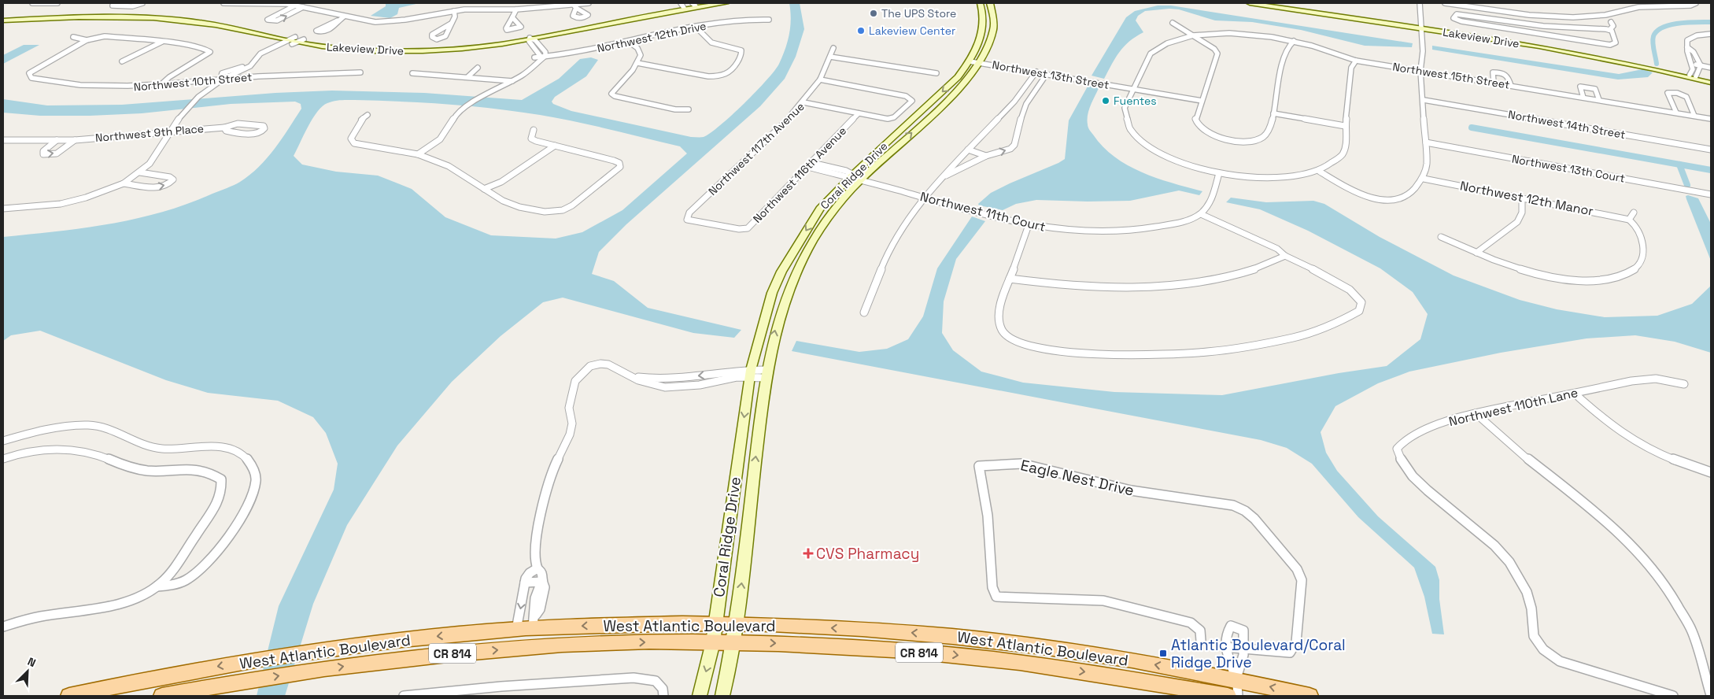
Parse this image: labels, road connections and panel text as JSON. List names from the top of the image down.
{
  "streets": {
    "main road": ["West Atlantic Boulevard", "CR 814"],
    "street": [
      "Northwest 12th Drive",
      "Lakeview Drive",
      "Northwest 13th Street",
      "Northwest 15th Street",
      "Northwest 10th Street",
      "Northwest 14th Street",
      "Northwest 9th Place",
      "Northwest 117th Avenue",
      "Northwest 13th Court",
      "Northwest 116th Avenue",
      "Coral Ridge Drive",
      "Northwest 12th Manor",
      "Northwest 11th Court",
      "Northwest 110th Lane",
      "Eagle Nest Drive"
    ]
  },
  "crossings": [
    ["Northwest 13th Street", "Coral Ridge Drive"],
    ["Northwest 117th Avenue", "Northwest 116th Avenue"],
    ["Northwest 116th Avenue", "Northwest 11th Court"],
    ["Coral Ridge Drive", "Northwest 11th Court"],
    ["Coral Ridge Drive", "West Atlantic Boulevard"]
  ],
  "places": {
    "other": ["The UPS Store", "Lakeview Center", "Fuentes"],
    "health": ["CVS Pharmacy"],
    "transit": ["Atlantic Boulevard/Coral Ridge Drive"]
  },
  "north": "top right"
}
